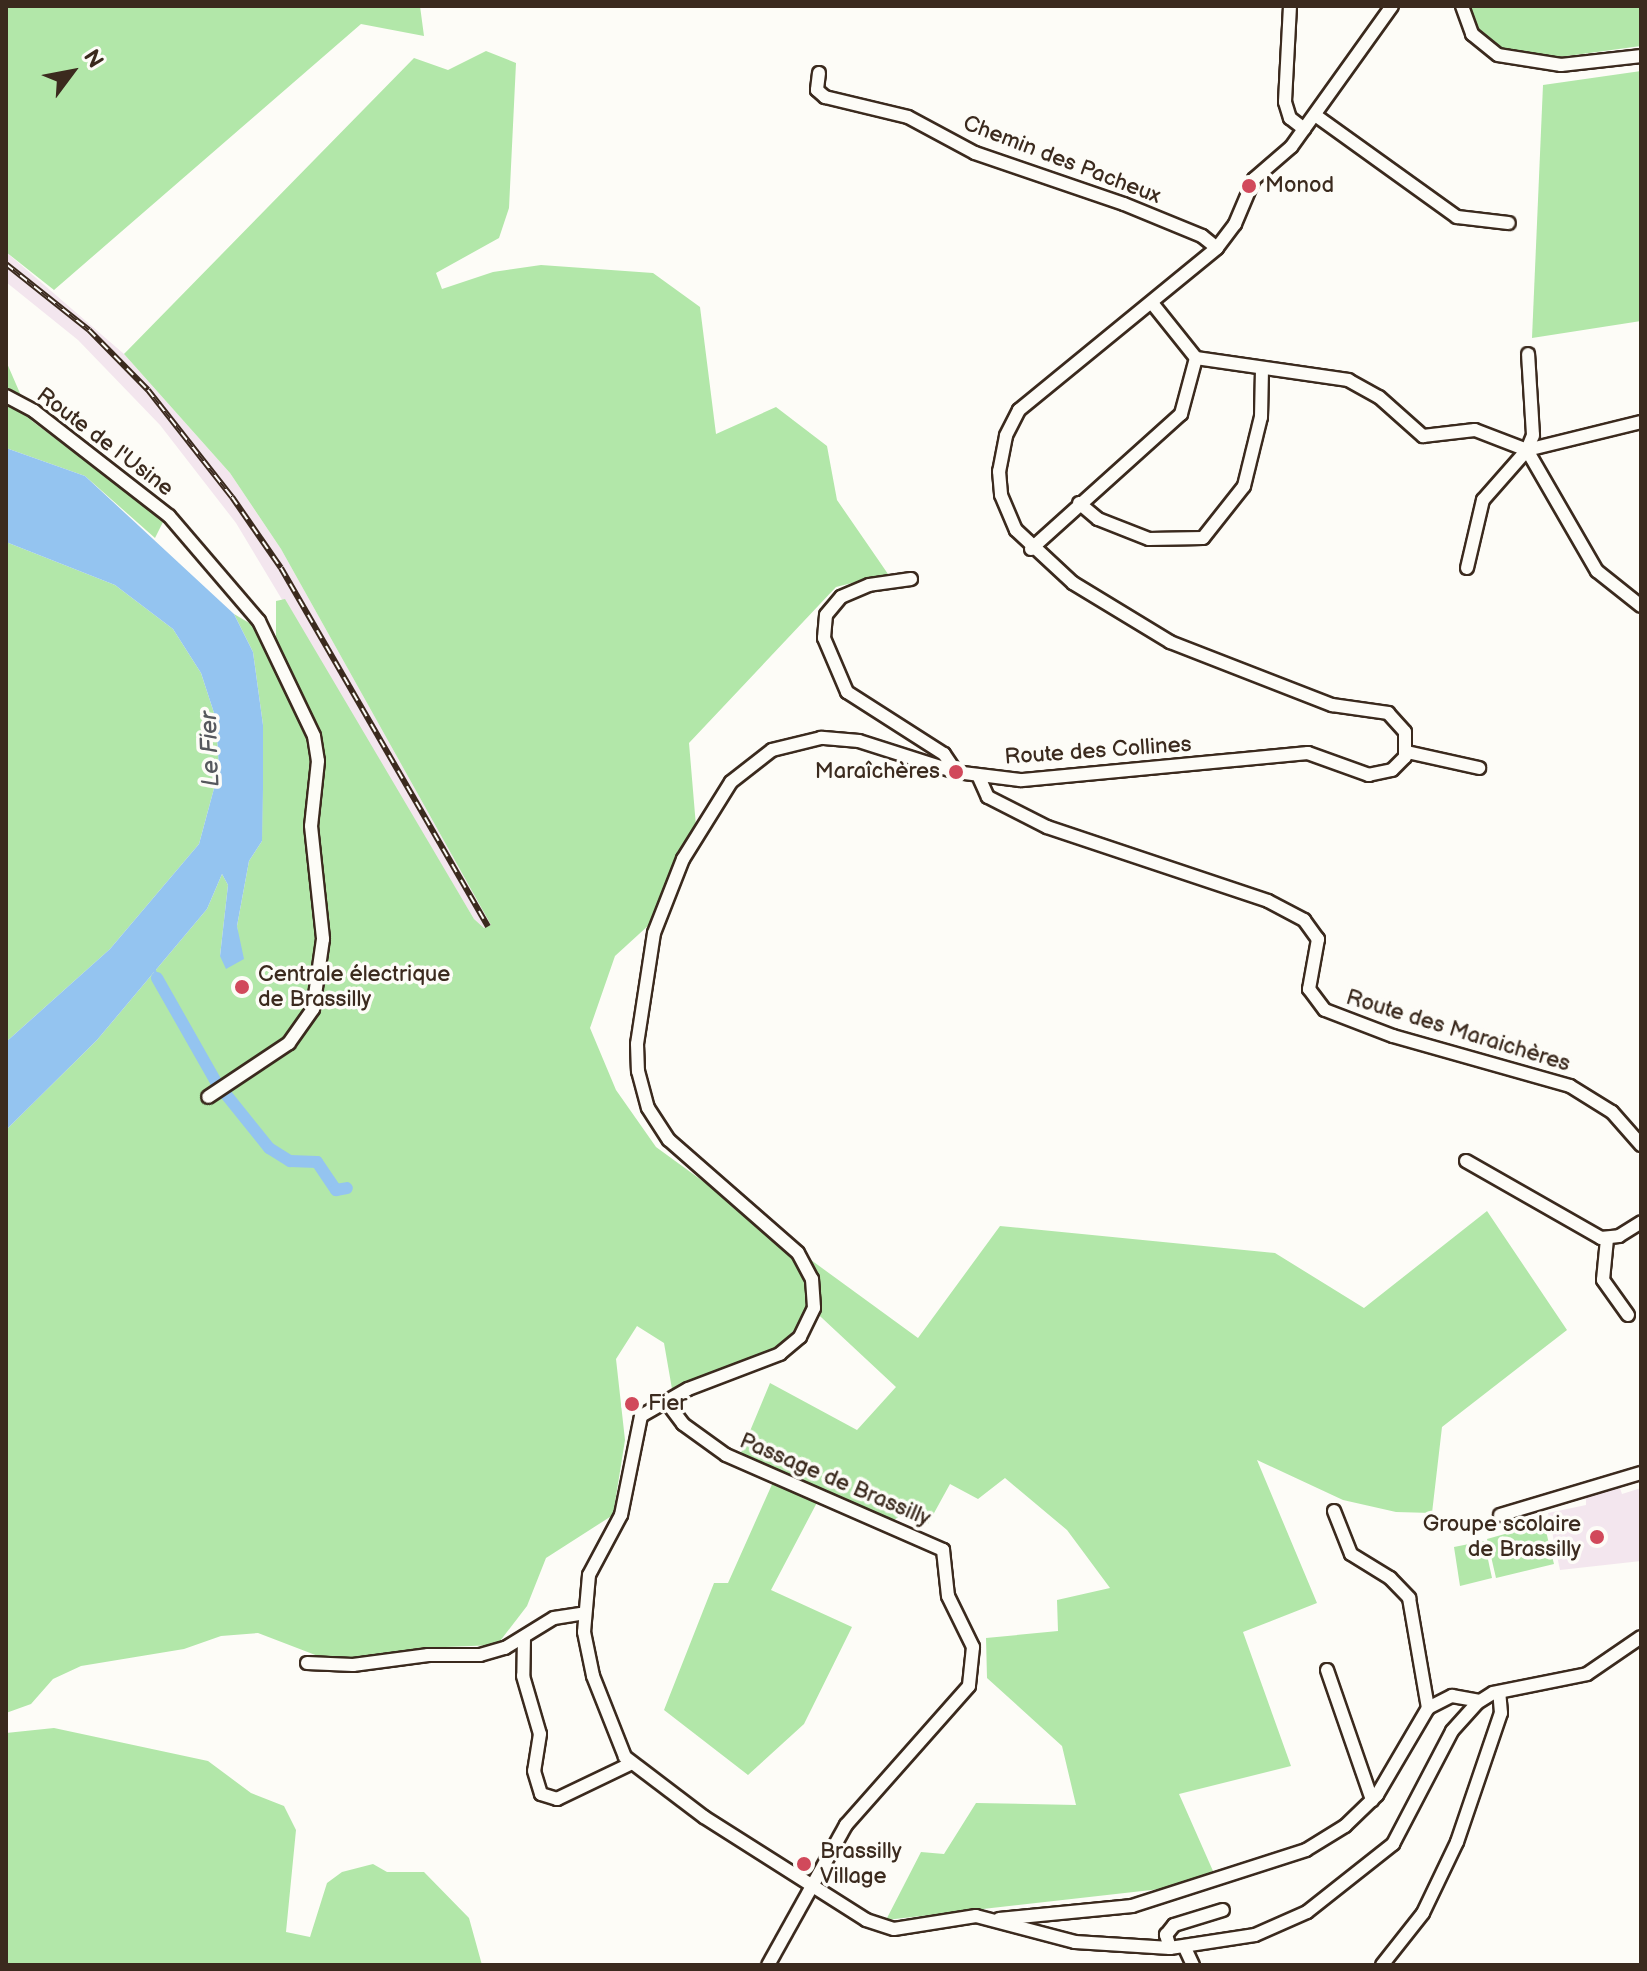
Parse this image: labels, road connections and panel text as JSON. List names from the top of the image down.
{
  "streets": {
    "street": [
      "Chemin des Pacheux",
      "Route de l'Usine",
      "Route des Collines",
      "Route des Maraichères",
      "Passage de Brassilly"
    ]
  },
  "crossings": [
    ["Route des Collines", "Route des Maraichères"],
    ["Route des Collines", "Passage de Brassilly"]
  ],
  "water": ["Le Fier"],
  "places": [
    "Monod",
    "Maraîchères",
    "Centrale électrique de Brassilly",
    "Fier",
    "Groupe scolaire de Brassilly",
    "Brassilly Village"
  ],
  "north": "top right"
}
